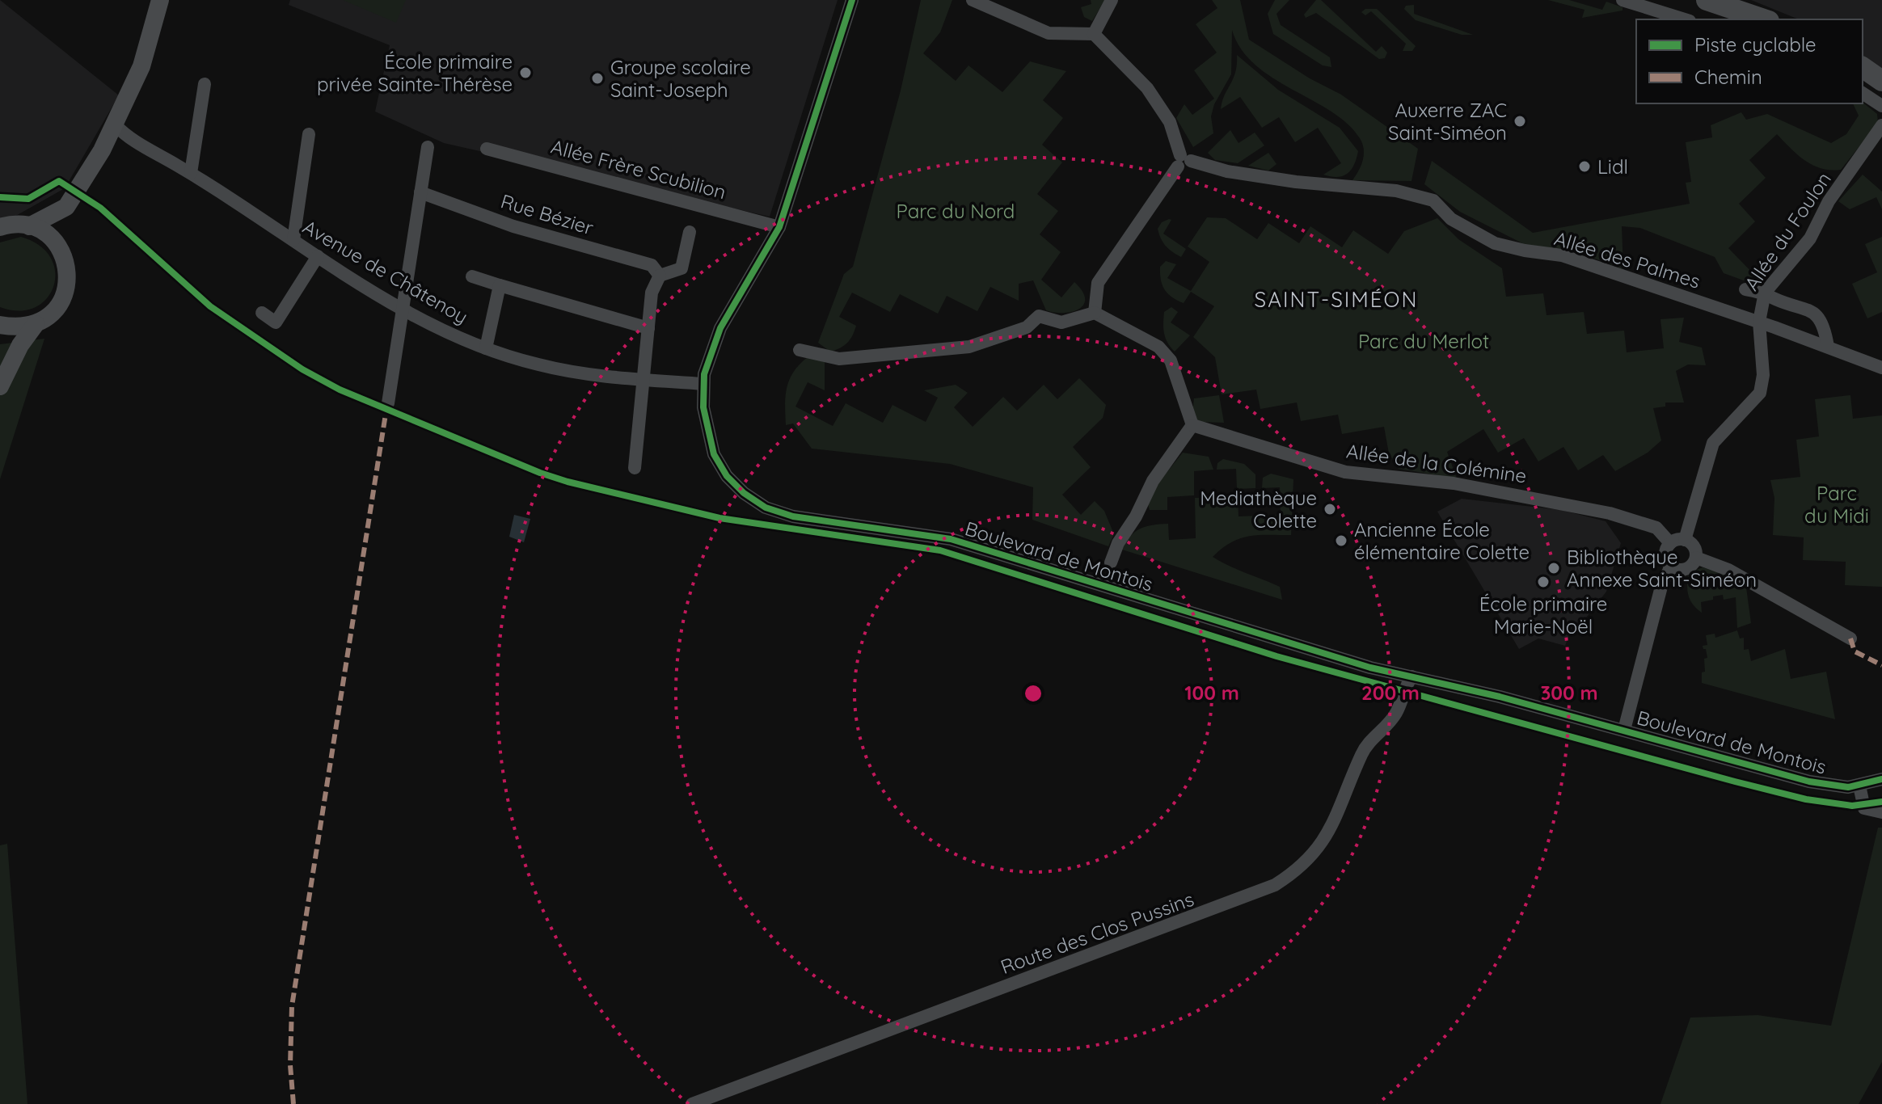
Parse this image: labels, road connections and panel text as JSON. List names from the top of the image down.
{
  "streets": {
    "street": [
      "Allée Frère Scubilion",
      "Rue Bézier",
      "Allée du Foulon",
      "Allée des Palmes",
      "Avenue de Châtenoy",
      "Allée de la Colémine",
      "Boulevard de Montois",
      "Route des Clos Pussins"
    ]
  },
  "crossings": [
    ["Allée Frère Scubilion", "Boulevard de Montois"],
    ["Allée du Foulon", "Allée des Palmes"],
    ["Allée du Foulon", "Allée de la Colémine"],
    ["Avenue de Châtenoy", "Boulevard de Montois"],
    ["Boulevard de Montois", "Route des Clos Pussins"]
  ],
  "districts": ["SAINT-SIMÉON"],
  "parks": ["Parc du Nord", "Parc du Merlot", "Parc du Midi"],
  "places": [
    "École primaire privée Sainte-Thérèse",
    "Groupe scolaire Saint-Joseph",
    "Auxerre ZAC Saint-Siméon",
    "Lidl",
    "Mediathèque Colette",
    "Ancienne École élémentaire Colette",
    "Bibliothèque Annexe Saint-Siméon",
    "École primaire Marie-Noël"
  ],
  "legend": ["Piste cyclable", "Chemin"],
  "rings": ["100 m", "200 m", "300 m"]
}
